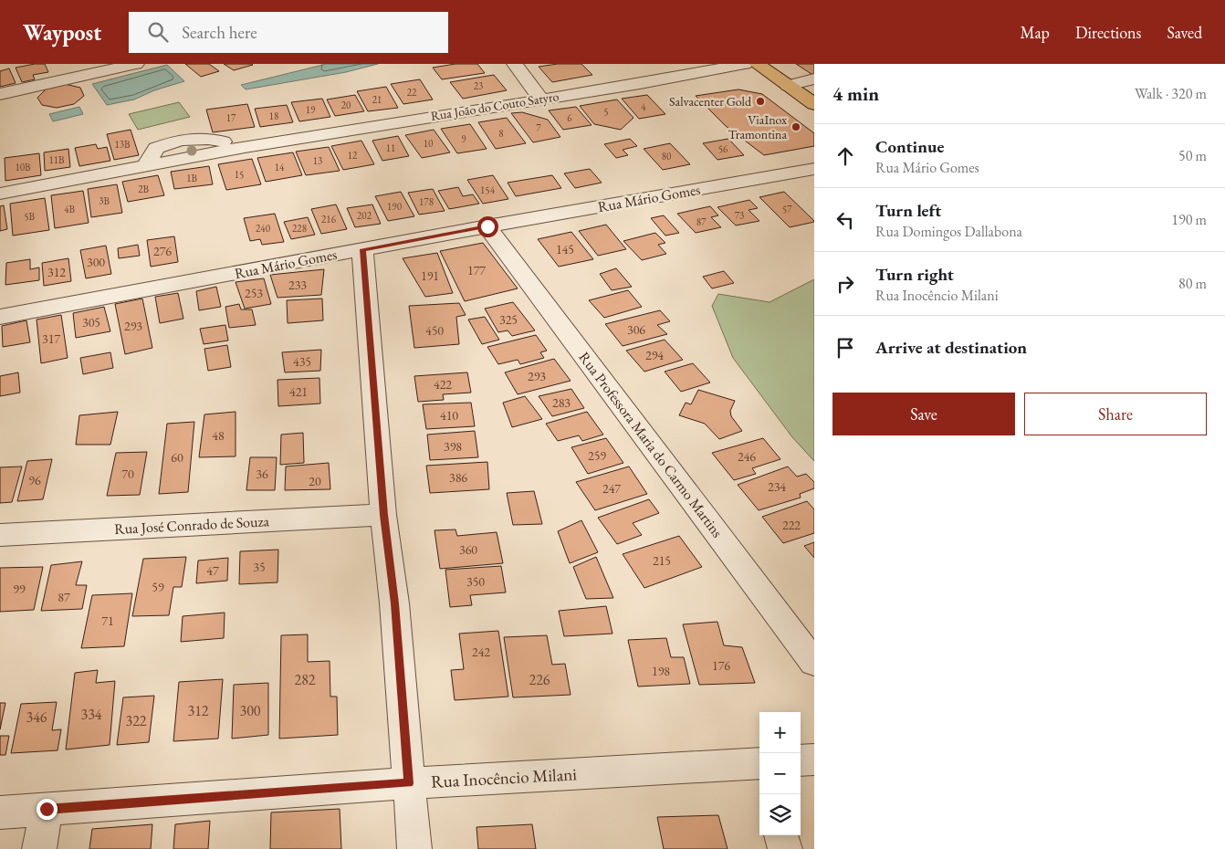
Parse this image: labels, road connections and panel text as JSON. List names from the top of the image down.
{
  "streets": {
    "street": [
      "Rua João do Couto Satyro",
      "Rua Mário Gomes",
      "Rua Professora Maria do Carmo Martins",
      "Rua José Conrado de Souza",
      "Rua Inocêncio Milani"
    ]
  },
  "crossings": [
    ["Rua Mário Gomes", "Rua Professora Maria do Carmo Martins"]
  ],
  "places": ["Salvacenter Gold", "ViaInox Tramontina"],
  "house_numbers": [
    "23",
    "22",
    "21",
    "20",
    "4",
    "19",
    "5",
    "18",
    "17",
    "6",
    "7",
    "8",
    "9",
    "10",
    "13B",
    "11",
    "56",
    "12",
    "80",
    "11B",
    "13",
    "10B",
    "14",
    "15",
    "1B",
    "2B",
    "154",
    "3B",
    "178",
    "190",
    "4B",
    "57",
    "202",
    "73",
    "5B",
    "216",
    "87",
    "240",
    "228",
    "145",
    "276",
    "300",
    "177",
    "312",
    "191",
    "233",
    "253",
    "325",
    "305",
    "293",
    "306",
    "450",
    "317",
    "294",
    "435",
    "293",
    "422",
    "421",
    "283",
    "410",
    "48",
    "398",
    "259",
    "246",
    "60",
    "70",
    "36",
    "386",
    "96",
    "20",
    "234",
    "247",
    "222",
    "360",
    "215",
    "35",
    "47",
    "350",
    "59",
    "99",
    "87",
    "71",
    "242",
    "176",
    "198",
    "282",
    "226",
    "312",
    "300",
    "334",
    "346",
    "322"
  ],
  "page": {
    "header": "Waypost",
    "search": "Search here",
    "nav": ["Map", "Directions", "Saved"],
    "heading": ["4 min", "Walk · 320 m"],
    "list": [
      ["Continue", "Rua Mário Gomes", "50 m"],
      ["Turn left", "Rua Domingos Dallabona", "190 m"],
      ["Turn right", "Rua Inocêncio Milani", "80 m"],
      "Arrive at destination"
    ],
    "buttons": ["Save", "Share"],
    "map_buttons": ["+", "−"]
  }
}
